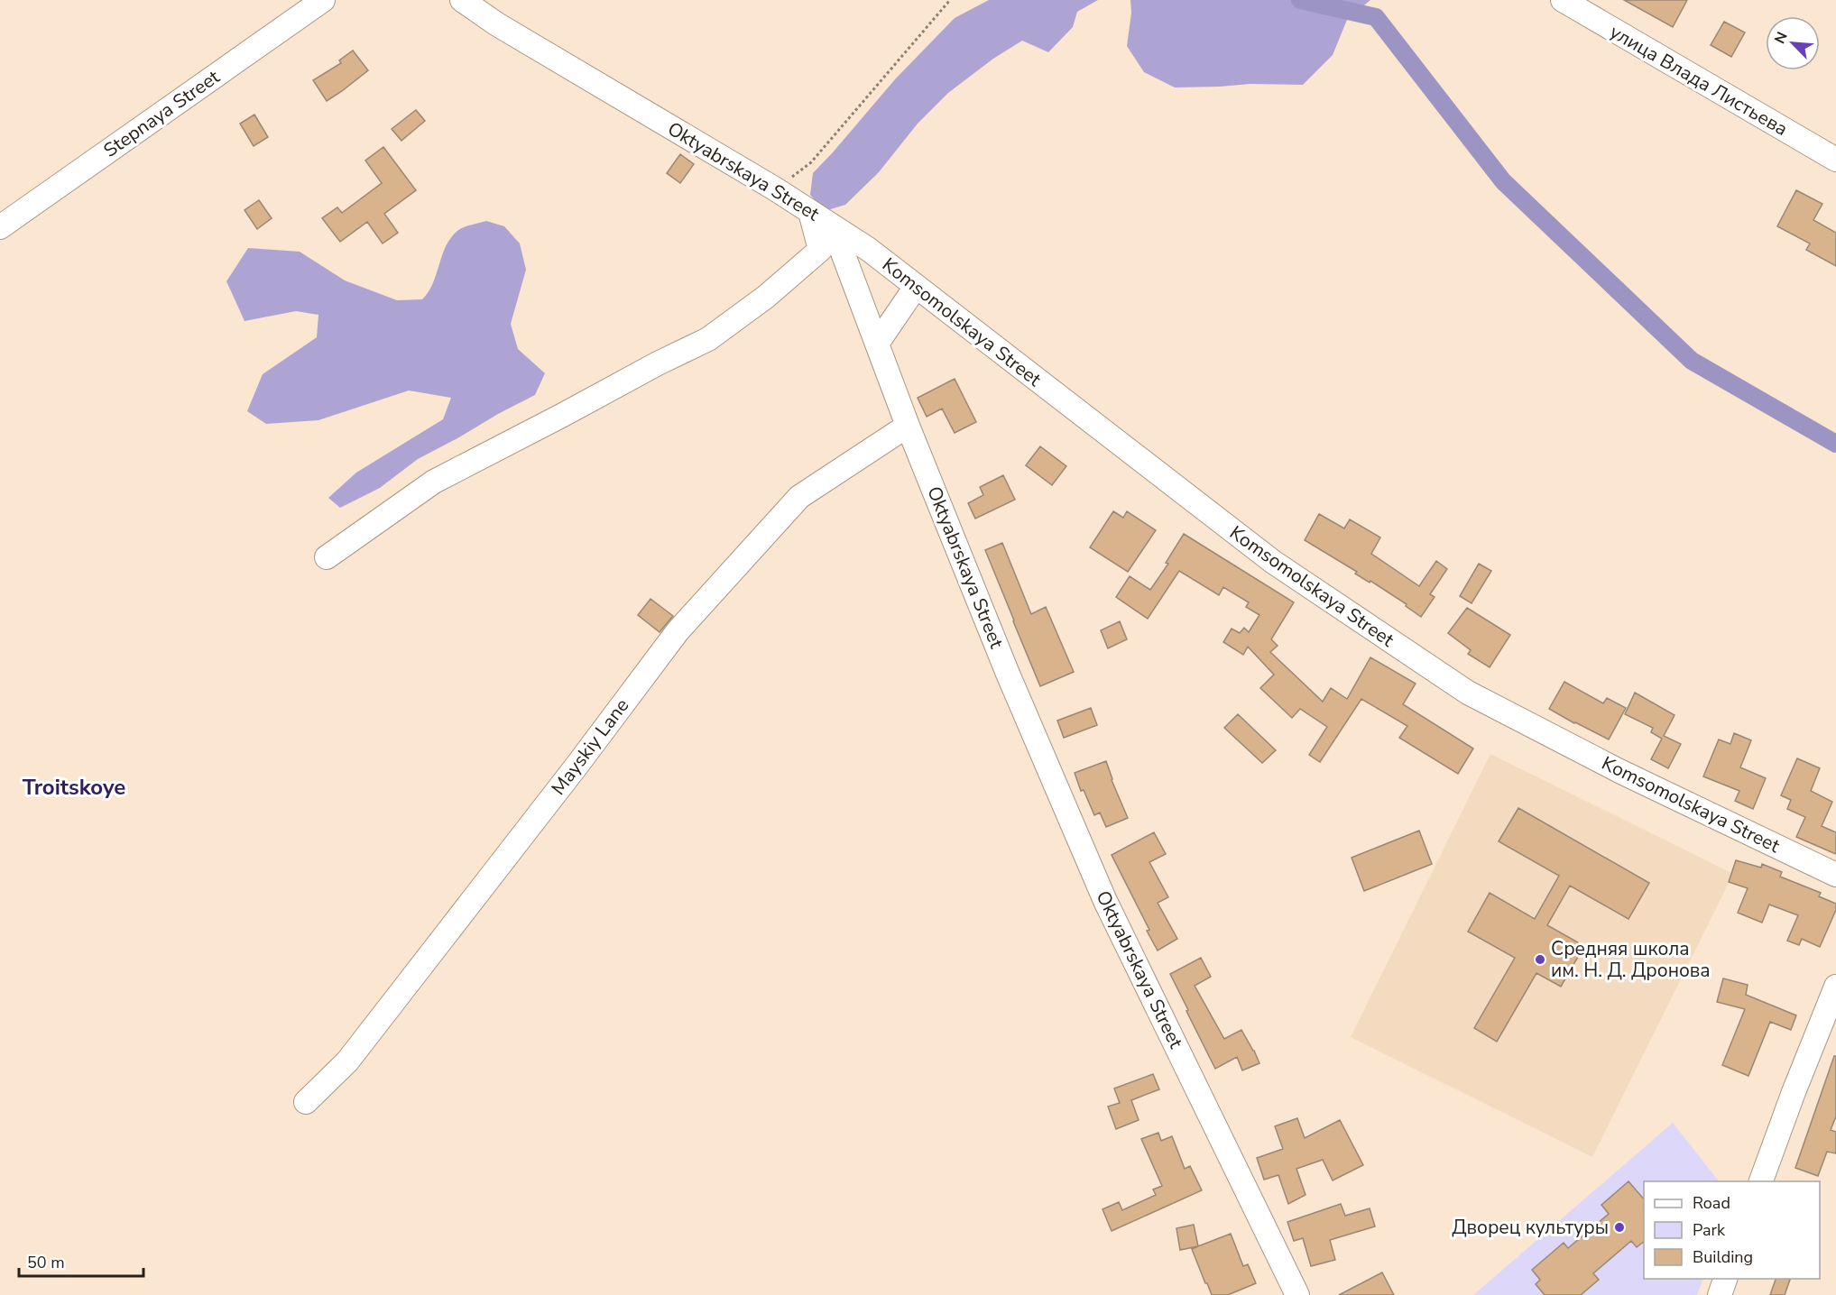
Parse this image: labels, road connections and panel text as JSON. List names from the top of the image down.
{
  "streets": {
    "street": [
      "улица Влада Листьева",
      "Stepnaya Street",
      "Oktyabrskaya Street",
      "Komsomolskaya Street",
      "Mayskiy Lane"
    ]
  },
  "crossings": [
    ["Oktyabrskaya Street", "Komsomolskaya Street"],
    ["Oktyabrskaya Street", "Mayskiy Lane"]
  ],
  "districts": ["Troitskoye"],
  "places": ["Средняя школа им. Н. Д. Дронова", "Дворец культуры"],
  "legend": ["Road", "Park", "Building"],
  "scale_bar": "50 m",
  "north": "top left"
}
